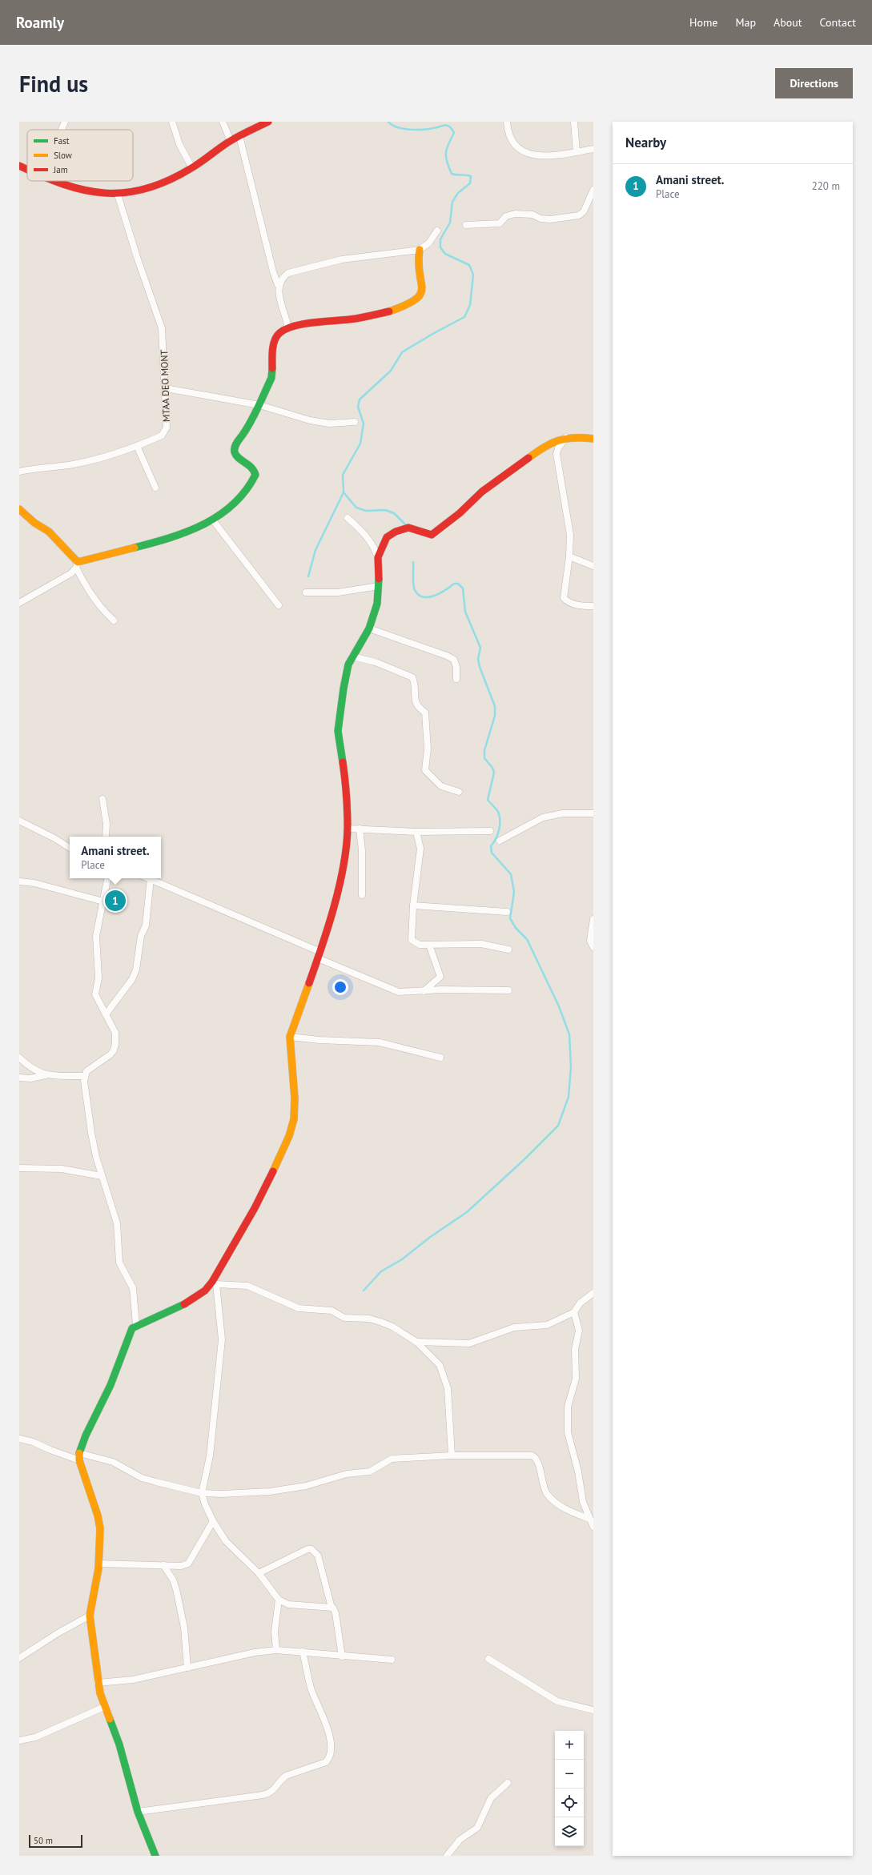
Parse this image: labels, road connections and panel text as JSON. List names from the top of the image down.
{
  "streets": {
    "street": ["MTAA DEO MONT"]
  },
  "legend": ["Fast", "Slow", "Jam"],
  "scale_bar": "50 m",
  "page": {
    "header": "Roamly",
    "nav": [
      "Home",
      "Map",
      "About",
      "Contact"
    ],
    "buttons": "Directions",
    "title": "Find us",
    "heading": "Nearby",
    "list": [
      {
        "mark": "1",
        "name": "Amani street.",
        "note": "Place",
        "value": "220 m"
      }
    ],
    "popup": ["Amani street.", "Place"],
    "pins": "1",
    "map_buttons": ["+", "−"],
    "scale": "50 m"
  }
}
